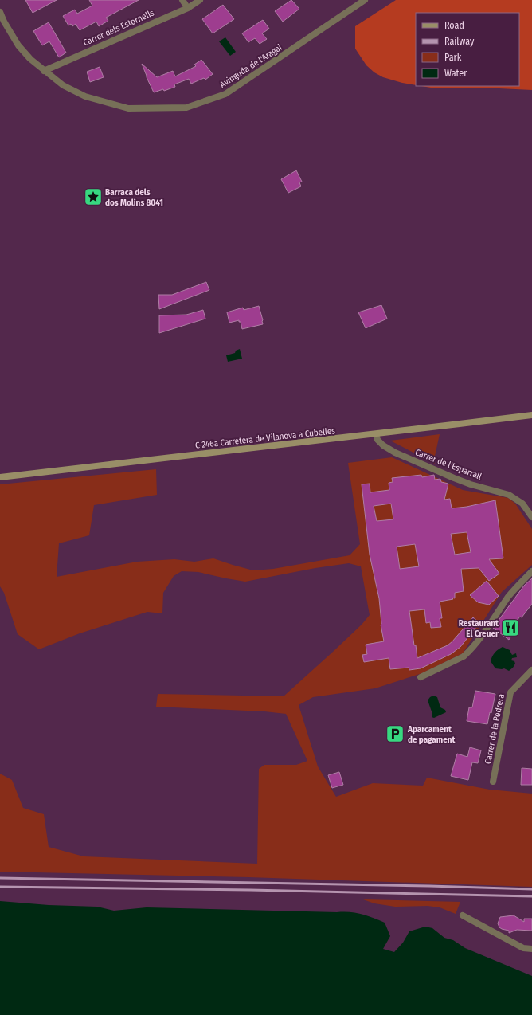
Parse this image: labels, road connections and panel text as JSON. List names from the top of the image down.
{
  "streets": {
    "main road": ["C-246a Carretera de Vilanova a Cubelles"],
    "street": [
      "Carrer dels Estornells",
      "Avinguda de l'Aragai",
      "Carrer de l'Esparrall",
      "Carrer de la Pedrera"
    ]
  },
  "crossings": [
    ["Carrer dels Estornells", "Avinguda de l'Aragai"],
    ["C-246a Carretera de Vilanova a Cubelles", "Carrer de l'Esparrall"]
  ],
  "places": {
    "place": ["Barraca dels dos Molins 8041"],
    "restaurant": ["Restaurant El Creuer"],
    "parking": ["Aparcament de pagament"]
  },
  "legend": [
    "Road",
    "Railway",
    "Park",
    "Water"
  ]
}
